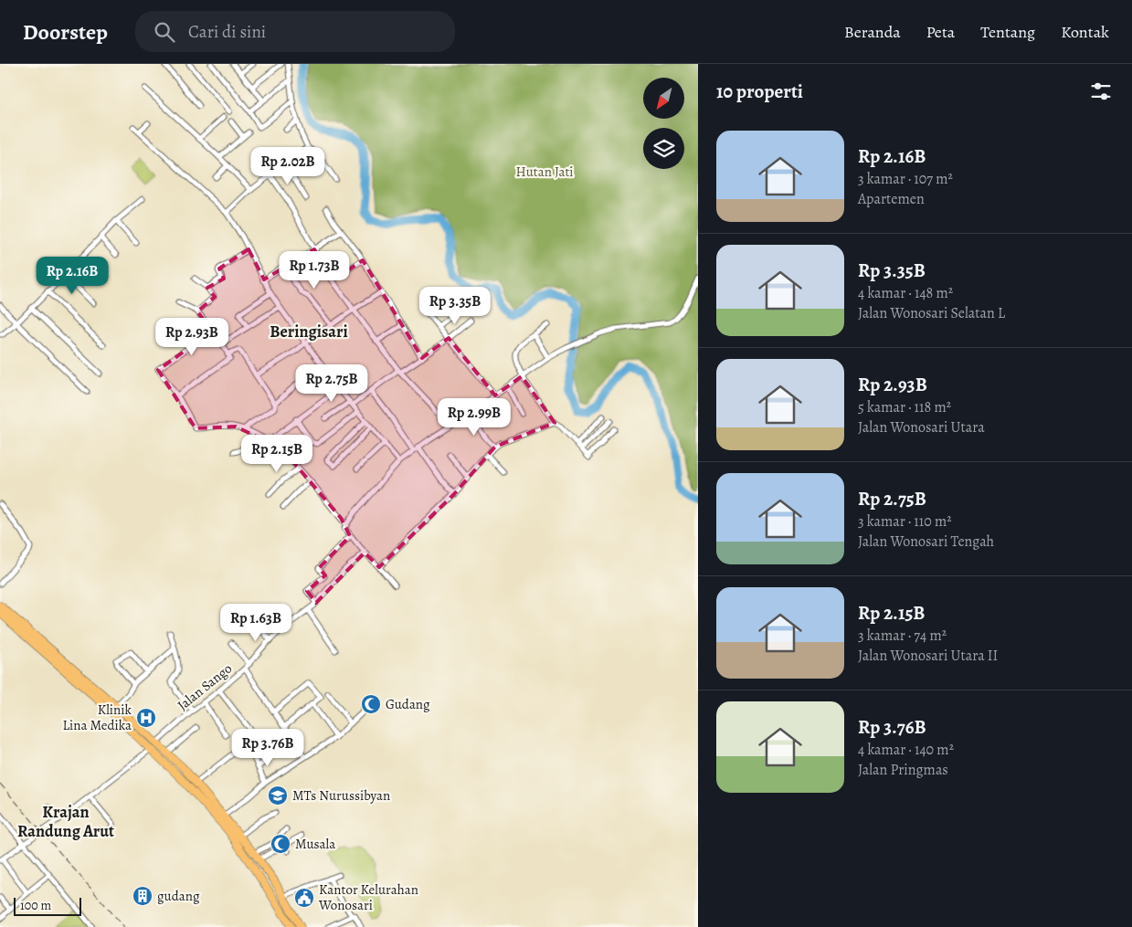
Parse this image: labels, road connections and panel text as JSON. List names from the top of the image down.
{
  "streets": {
    "street": ["Jalan Sango"]
  },
  "districts": ["Beringisari", "Krajan Randung Arut"],
  "parks": ["Hutan Jati"],
  "places": {
    "mosque": ["Gudang", "Musala"],
    "hospital": ["Klinik Lina Medika"],
    "school or university": ["MTs Nurussibyan"],
    "building": ["gudang"],
    "public building": ["Kantor Kelurahan Wonosari"]
  },
  "scale_bar": "100 m",
  "north": "bottom left",
  "page": {
    "header": "Doorstep",
    "search": "Cari di sini",
    "nav": [
      "Beranda",
      "Peta",
      "Tentang",
      "Kontak"
    ],
    "heading": "10 properti",
    "list": [
      {
        "name": "Rp 2.16B",
        "note": "3 kamar · 107 m² · Apartemen"
      },
      {
        "name": "Rp 3.35B",
        "note": "4 kamar · 148 m² · Jalan Wonosari Selatan L"
      },
      {
        "name": "Rp 2.93B",
        "note": "5 kamar · 118 m² · Jalan Wonosari Utara"
      },
      {
        "name": "Rp 2.75B",
        "note": "3 kamar · 110 m² · Jalan Wonosari Tengah"
      },
      {
        "name": "Rp 2.15B",
        "note": "3 kamar · 74 m² · Jalan Wonosari Utara II"
      },
      {
        "name": "Rp 3.76B",
        "note": "4 kamar · 140 m² · Jalan Pringmas"
      }
    ],
    "price": [
      "Rp 2.02B",
      "Rp 1.73B",
      "Rp 2.16B",
      "Rp 3.35B",
      "Rp 2.93B",
      "Rp 2.75B",
      "Rp 2.99B",
      "Rp 2.15B",
      "Rp 1.63B",
      "Rp 3.76B"
    ],
    "scale": "100 m"
  }
}
